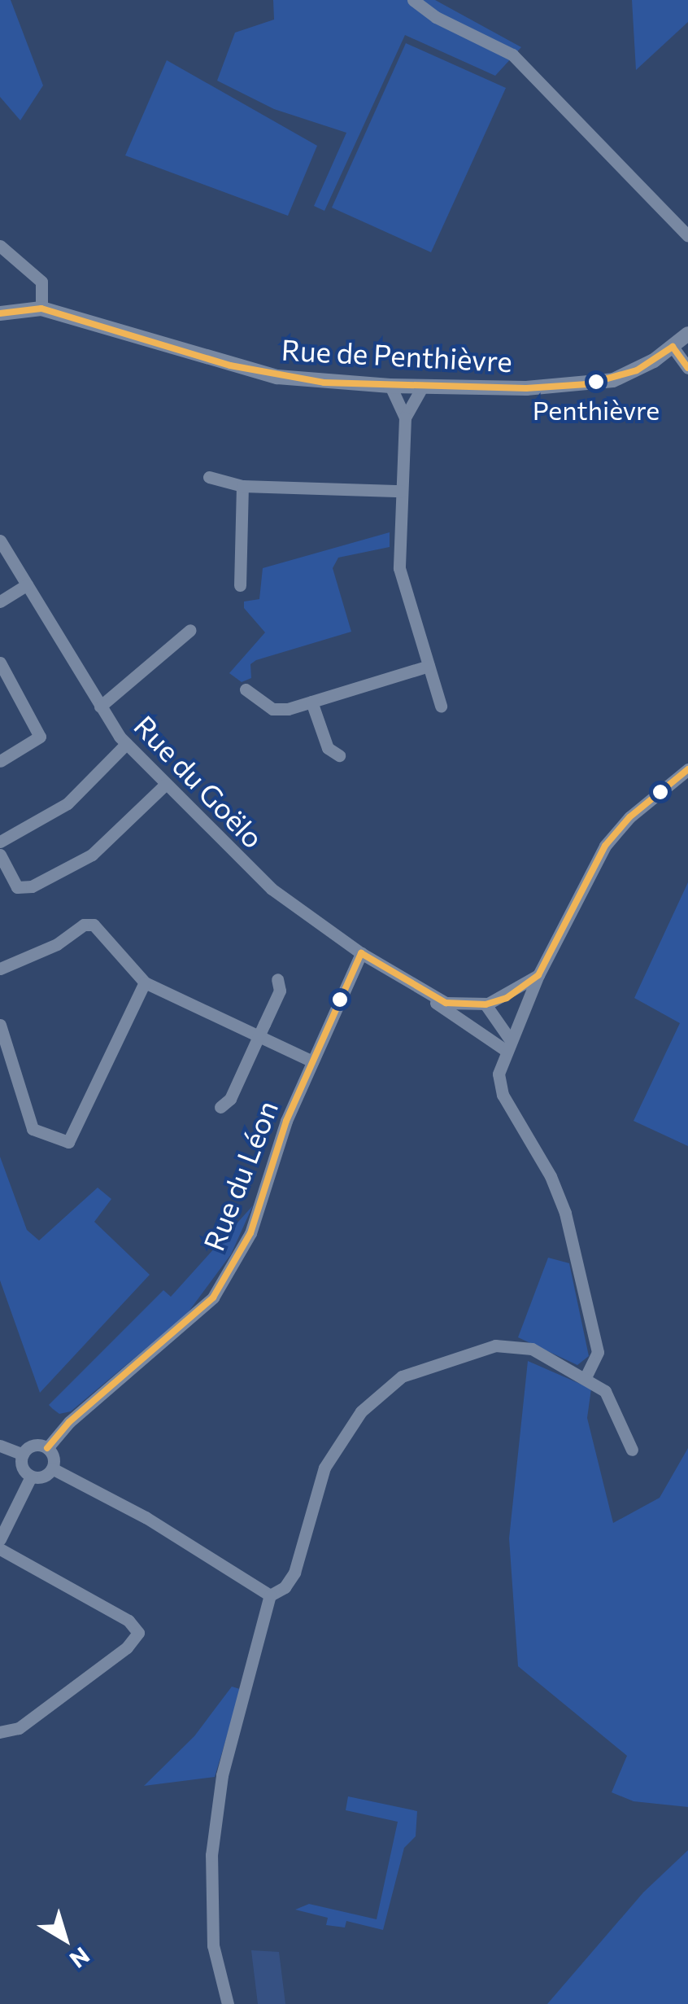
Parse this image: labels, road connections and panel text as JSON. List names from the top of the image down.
{
  "streets": {
    "street": ["Rue de Penthièvre", "Rue du Goëlo", "Rue du Léon"]
  },
  "crossings": [
    ["Rue du Goëlo", "Rue du Léon"]
  ],
  "places": ["Penthièvre"],
  "north": "bottom right"
}
